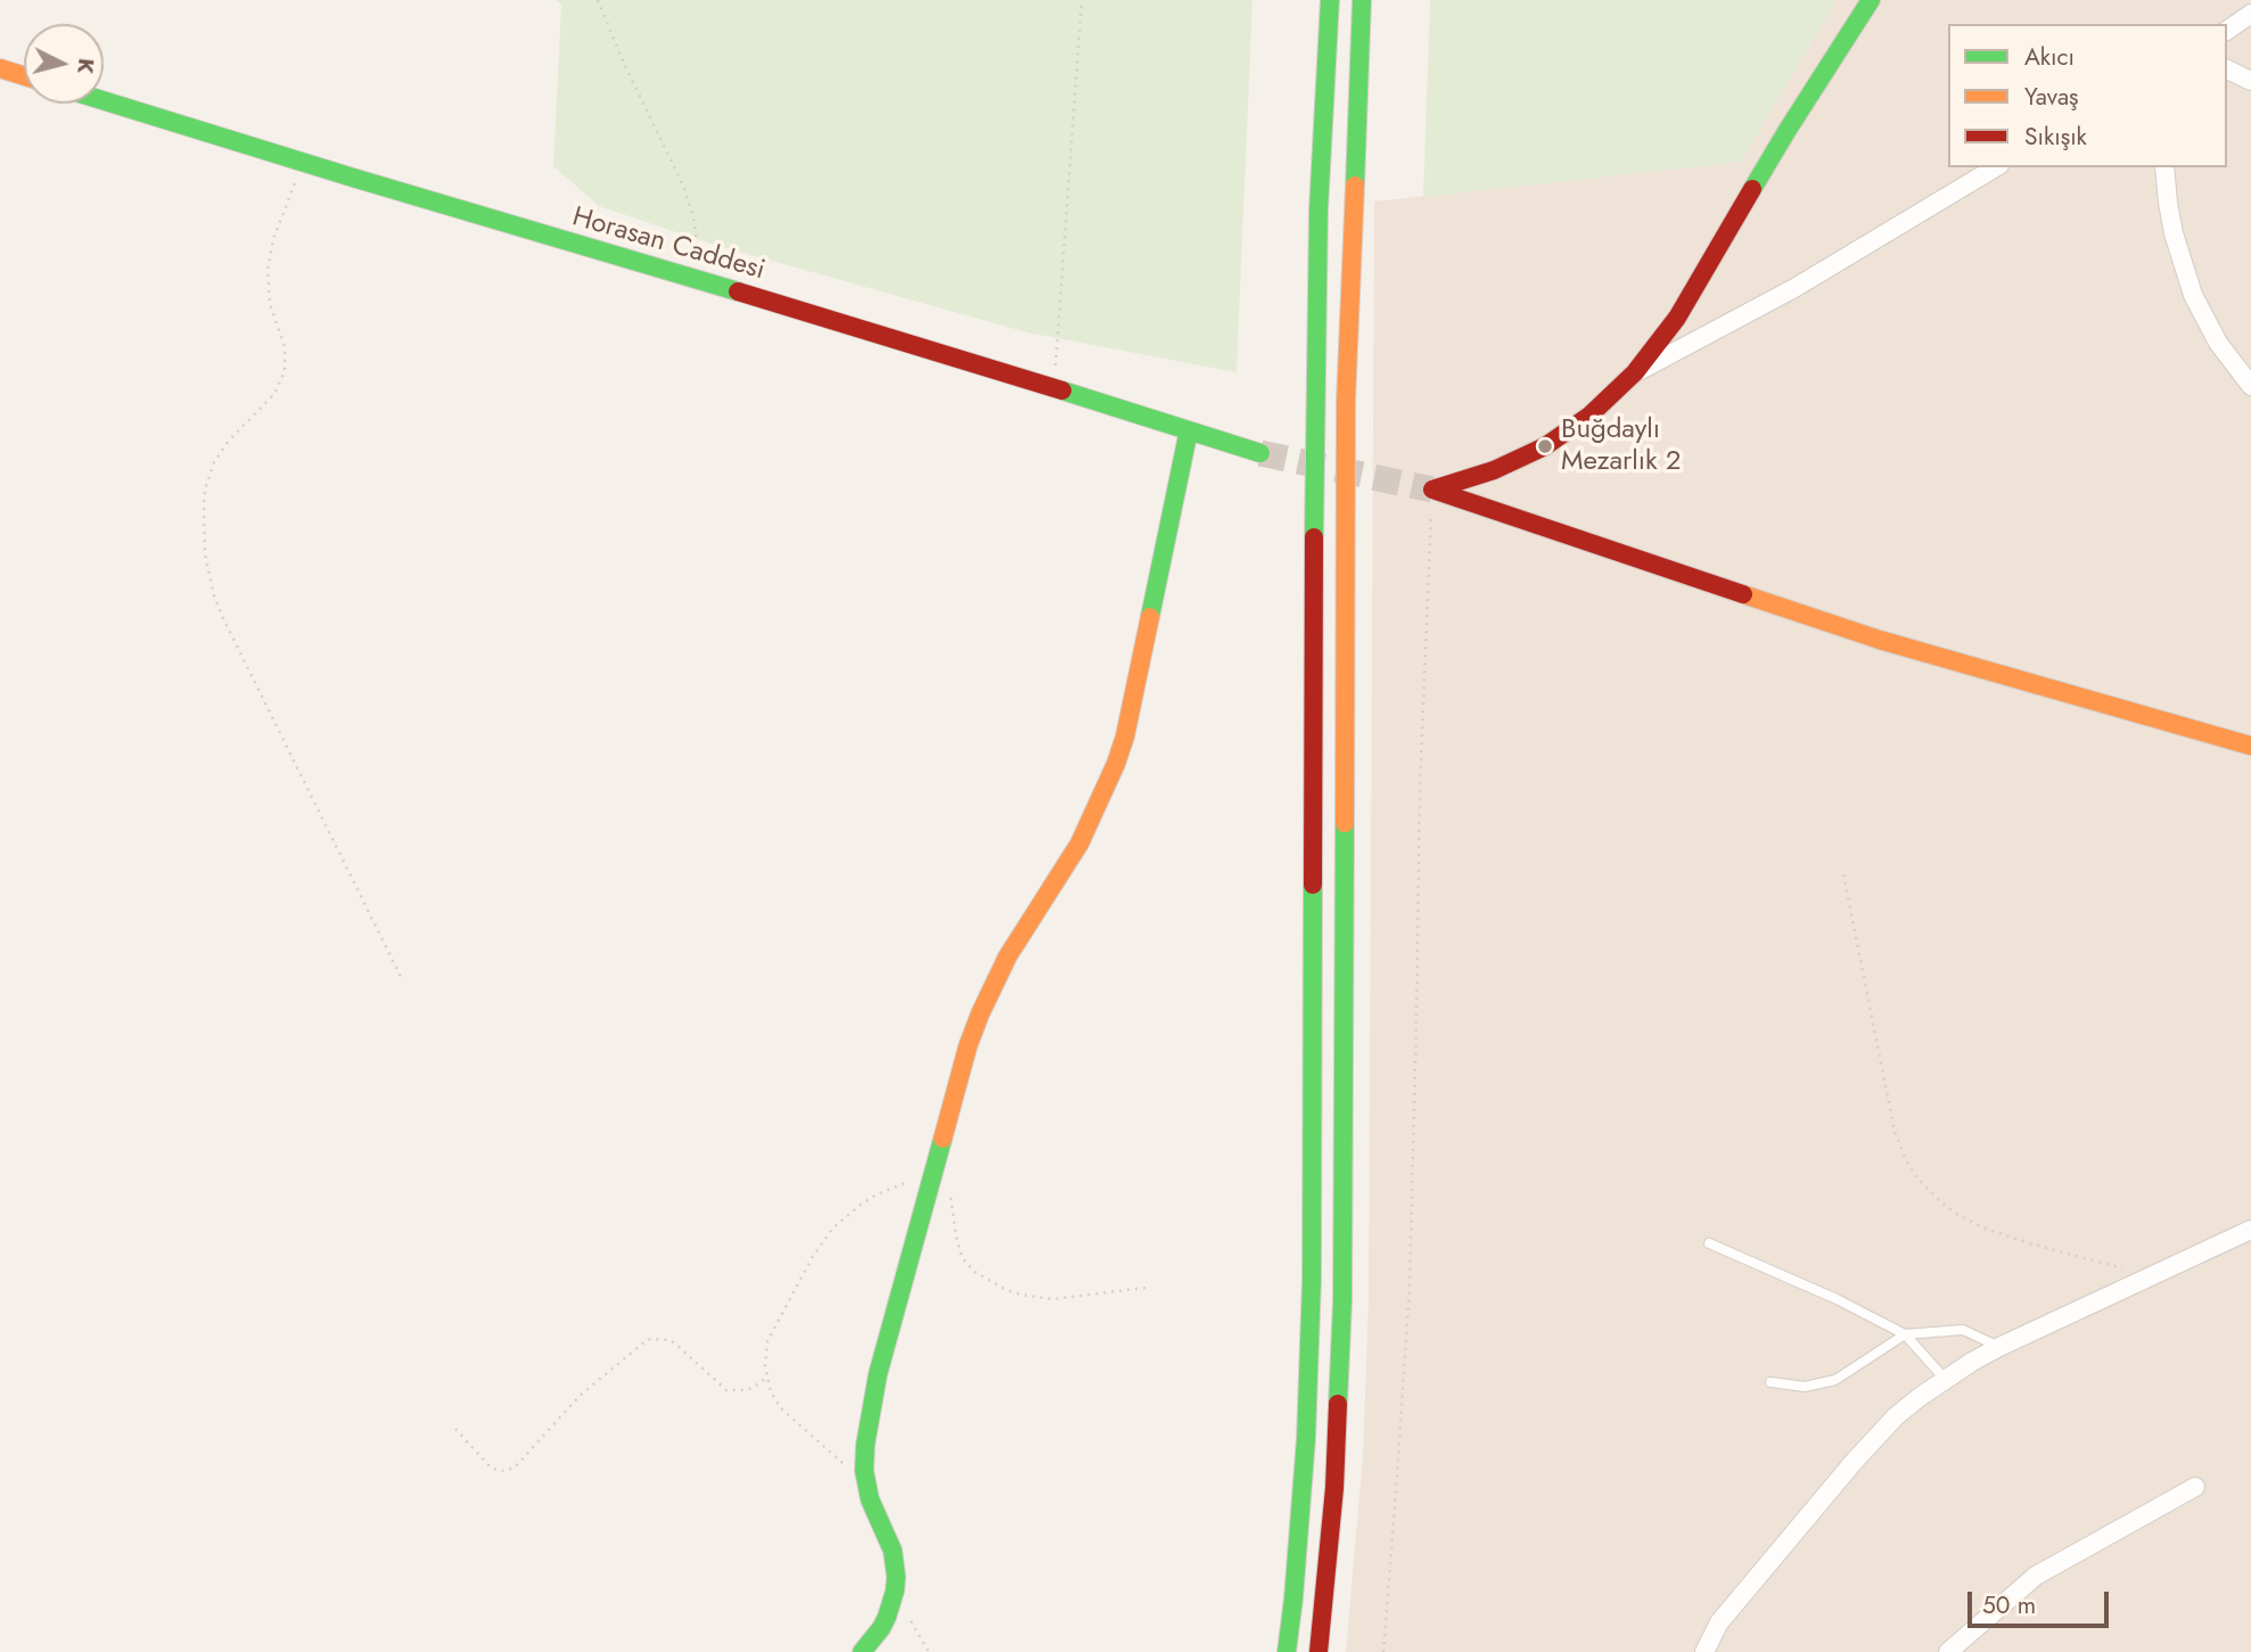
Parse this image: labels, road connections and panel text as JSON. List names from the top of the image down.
{
  "streets": {
    "main road": ["Horasan Caddesi"]
  },
  "places": ["Buğdaylı Mezarlık 2"],
  "legend": ["Akıcı", "Yavaş", "Sıkışık"],
  "scale_bar": "50 m",
  "north": "right"
}
